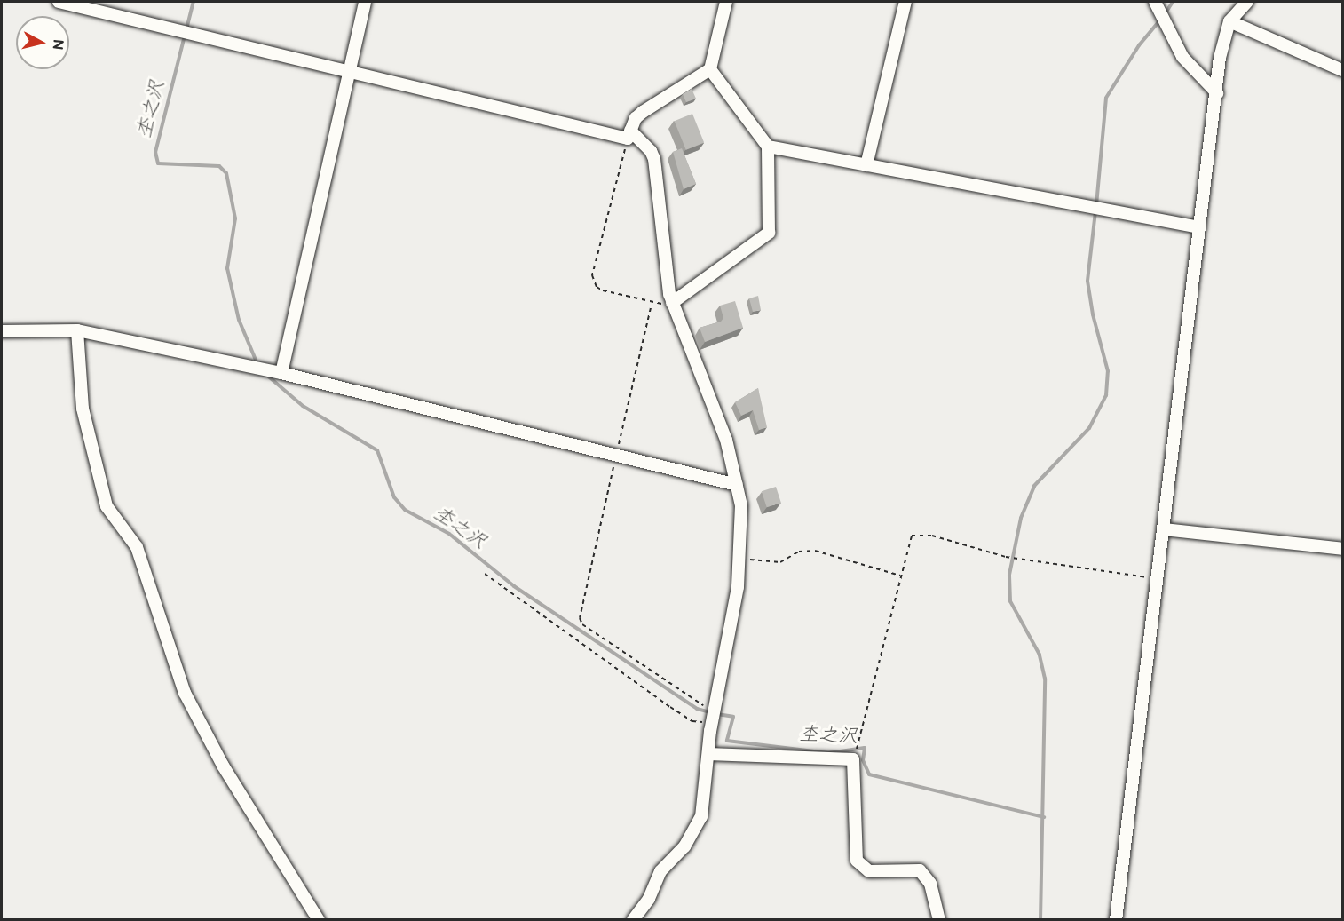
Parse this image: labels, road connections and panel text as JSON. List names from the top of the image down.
{
  "water": ["杢之沢"],
  "north": "right"
}
